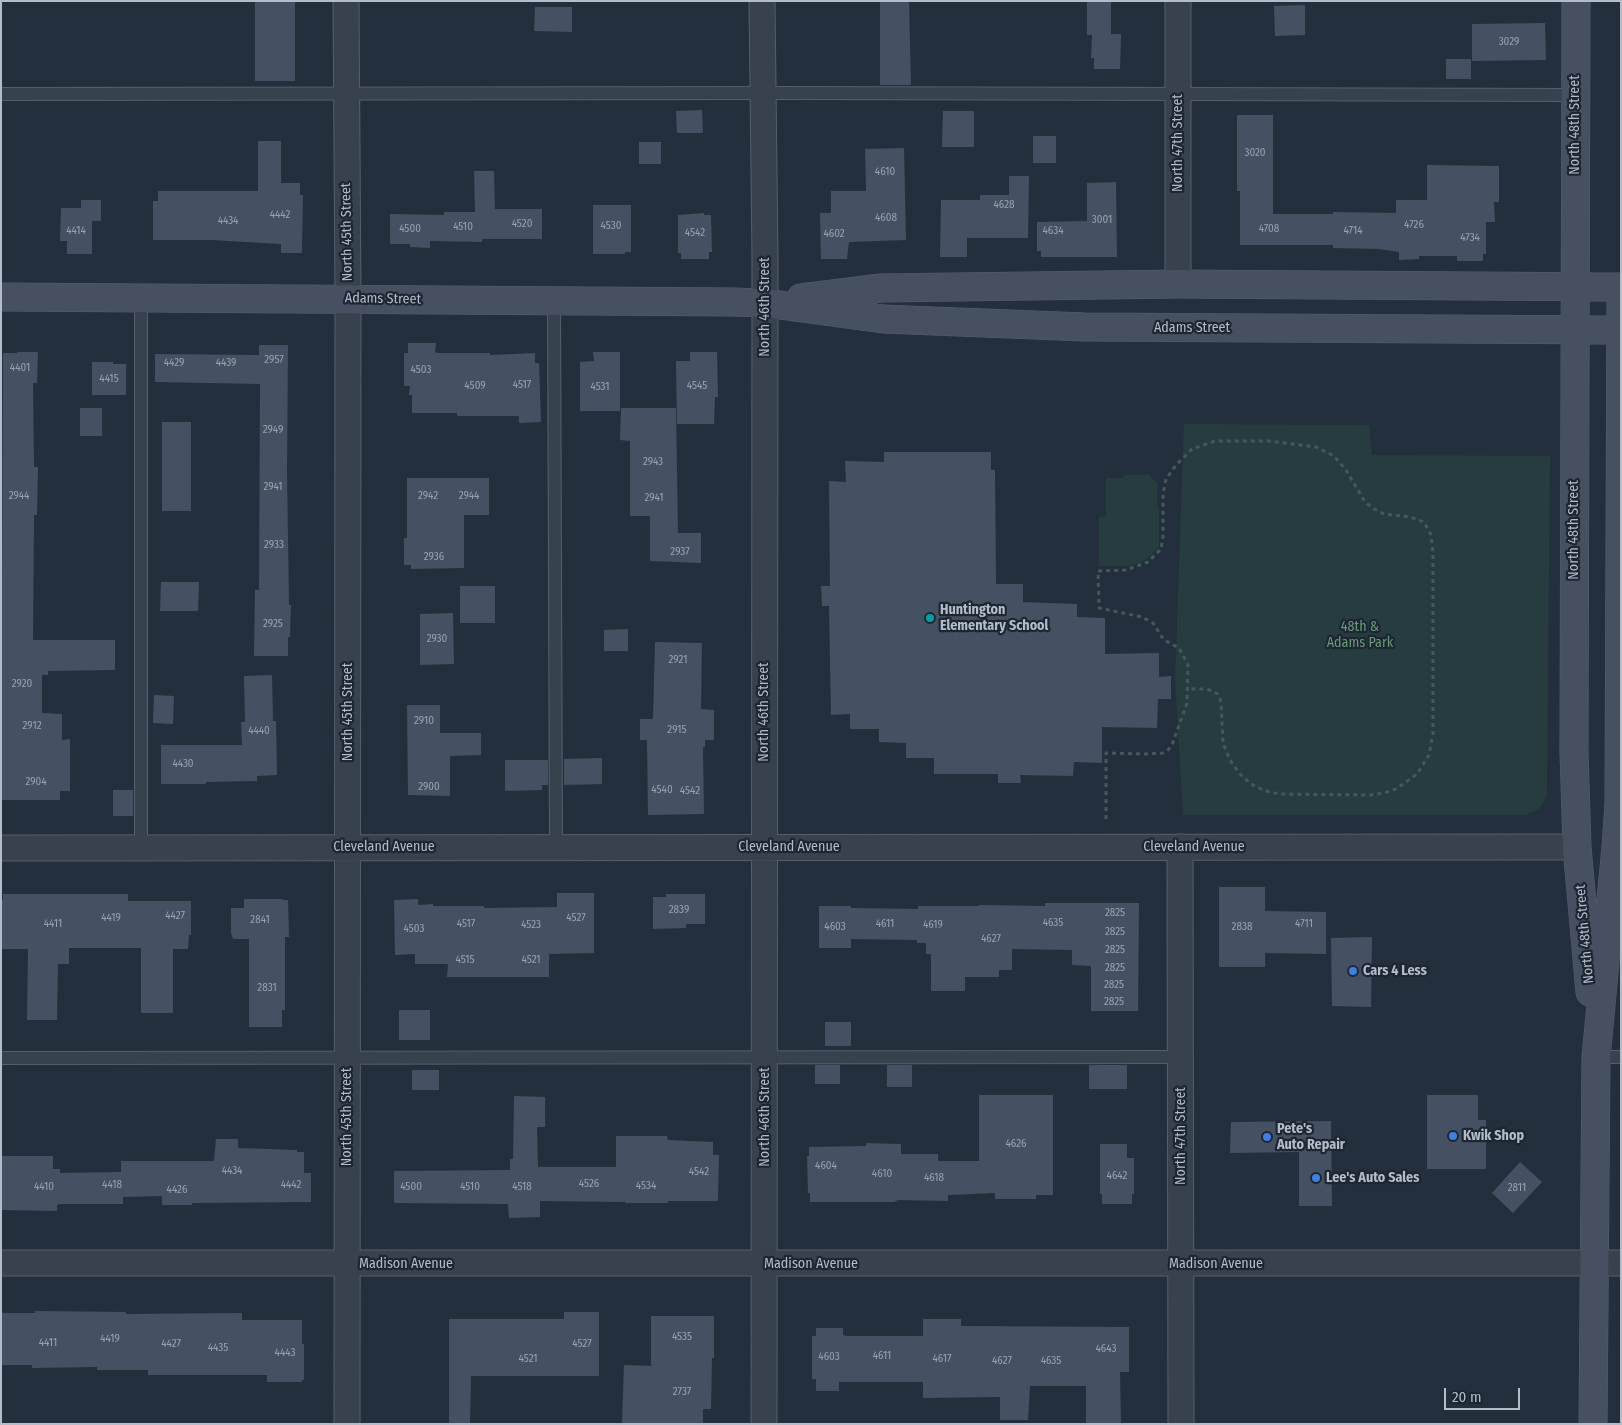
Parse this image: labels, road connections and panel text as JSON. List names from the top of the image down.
{
  "streets": {
    "main road": ["North 48th Street", "Adams Street"],
    "street": [
      "North 47th Street",
      "North 45th Street",
      "North 46th Street",
      "Cleveland Avenue",
      "Madison Avenue"
    ]
  },
  "crossings": [
    ["North 48th Street", "Adams Street"],
    ["North 48th Street", "Cleveland Avenue"],
    ["North 48th Street", "Madison Avenue"],
    ["North 47th Street", "Adams Street"],
    ["North 47th Street", "Cleveland Avenue"],
    ["North 47th Street", "Madison Avenue"],
    ["North 45th Street", "Adams Street"],
    ["North 45th Street", "Cleveland Avenue"],
    ["North 45th Street", "Madison Avenue"],
    ["Adams Street", "North 46th Street"],
    ["North 46th Street", "Cleveland Avenue"],
    ["North 46th Street", "Madison Avenue"]
  ],
  "parks": ["48th & Adams Park"],
  "places": [
    "Huntington Elementary School",
    "Cars 4 Less",
    "Kwik Shop",
    "Pete's Auto Repair",
    "Lee's Auto Sales"
  ],
  "house_numbers": [
    "3029",
    "3020",
    "4610",
    "4628",
    "4442",
    "4608",
    "3001",
    "4434",
    "4520",
    "4726",
    "4530",
    "4510",
    "4500",
    "4708",
    "4414",
    "4634",
    "4714",
    "4542",
    "4602",
    "4734",
    "2957",
    "4429",
    "4439",
    "4401",
    "4503",
    "4415",
    "4517",
    "4509",
    "4545",
    "4531",
    "2949",
    "2943",
    "2941",
    "2944",
    "2942",
    "2944",
    "2941",
    "2933",
    "2937",
    "2936",
    "2925",
    "2930",
    "2921",
    "2920",
    "2910",
    "2912",
    "2915",
    "4440",
    "4430",
    "2904",
    "2900",
    "4540",
    "4542",
    "2839",
    "2825",
    "4427",
    "4419",
    "4527",
    "2841",
    "4635",
    "4411",
    "4517",
    "4611",
    "4711",
    "4523",
    "4619",
    "4603",
    "2838",
    "4503",
    "2825",
    "4627",
    "2825",
    "4515",
    "4521",
    "2825",
    "2825",
    "2831",
    "2825",
    "4626",
    "4604",
    "4434",
    "4542",
    "4610",
    "4642",
    "4618",
    "4526",
    "4418",
    "4442",
    "4534",
    "4410",
    "4500",
    "4510",
    "4518",
    "2811",
    "4426",
    "4535",
    "4419",
    "4411",
    "4427",
    "4527",
    "4435",
    "4643",
    "4443",
    "4611",
    "4603",
    "4521",
    "4617",
    "4627",
    "4635",
    "2737"
  ],
  "scale_bar": "20 m"
}
